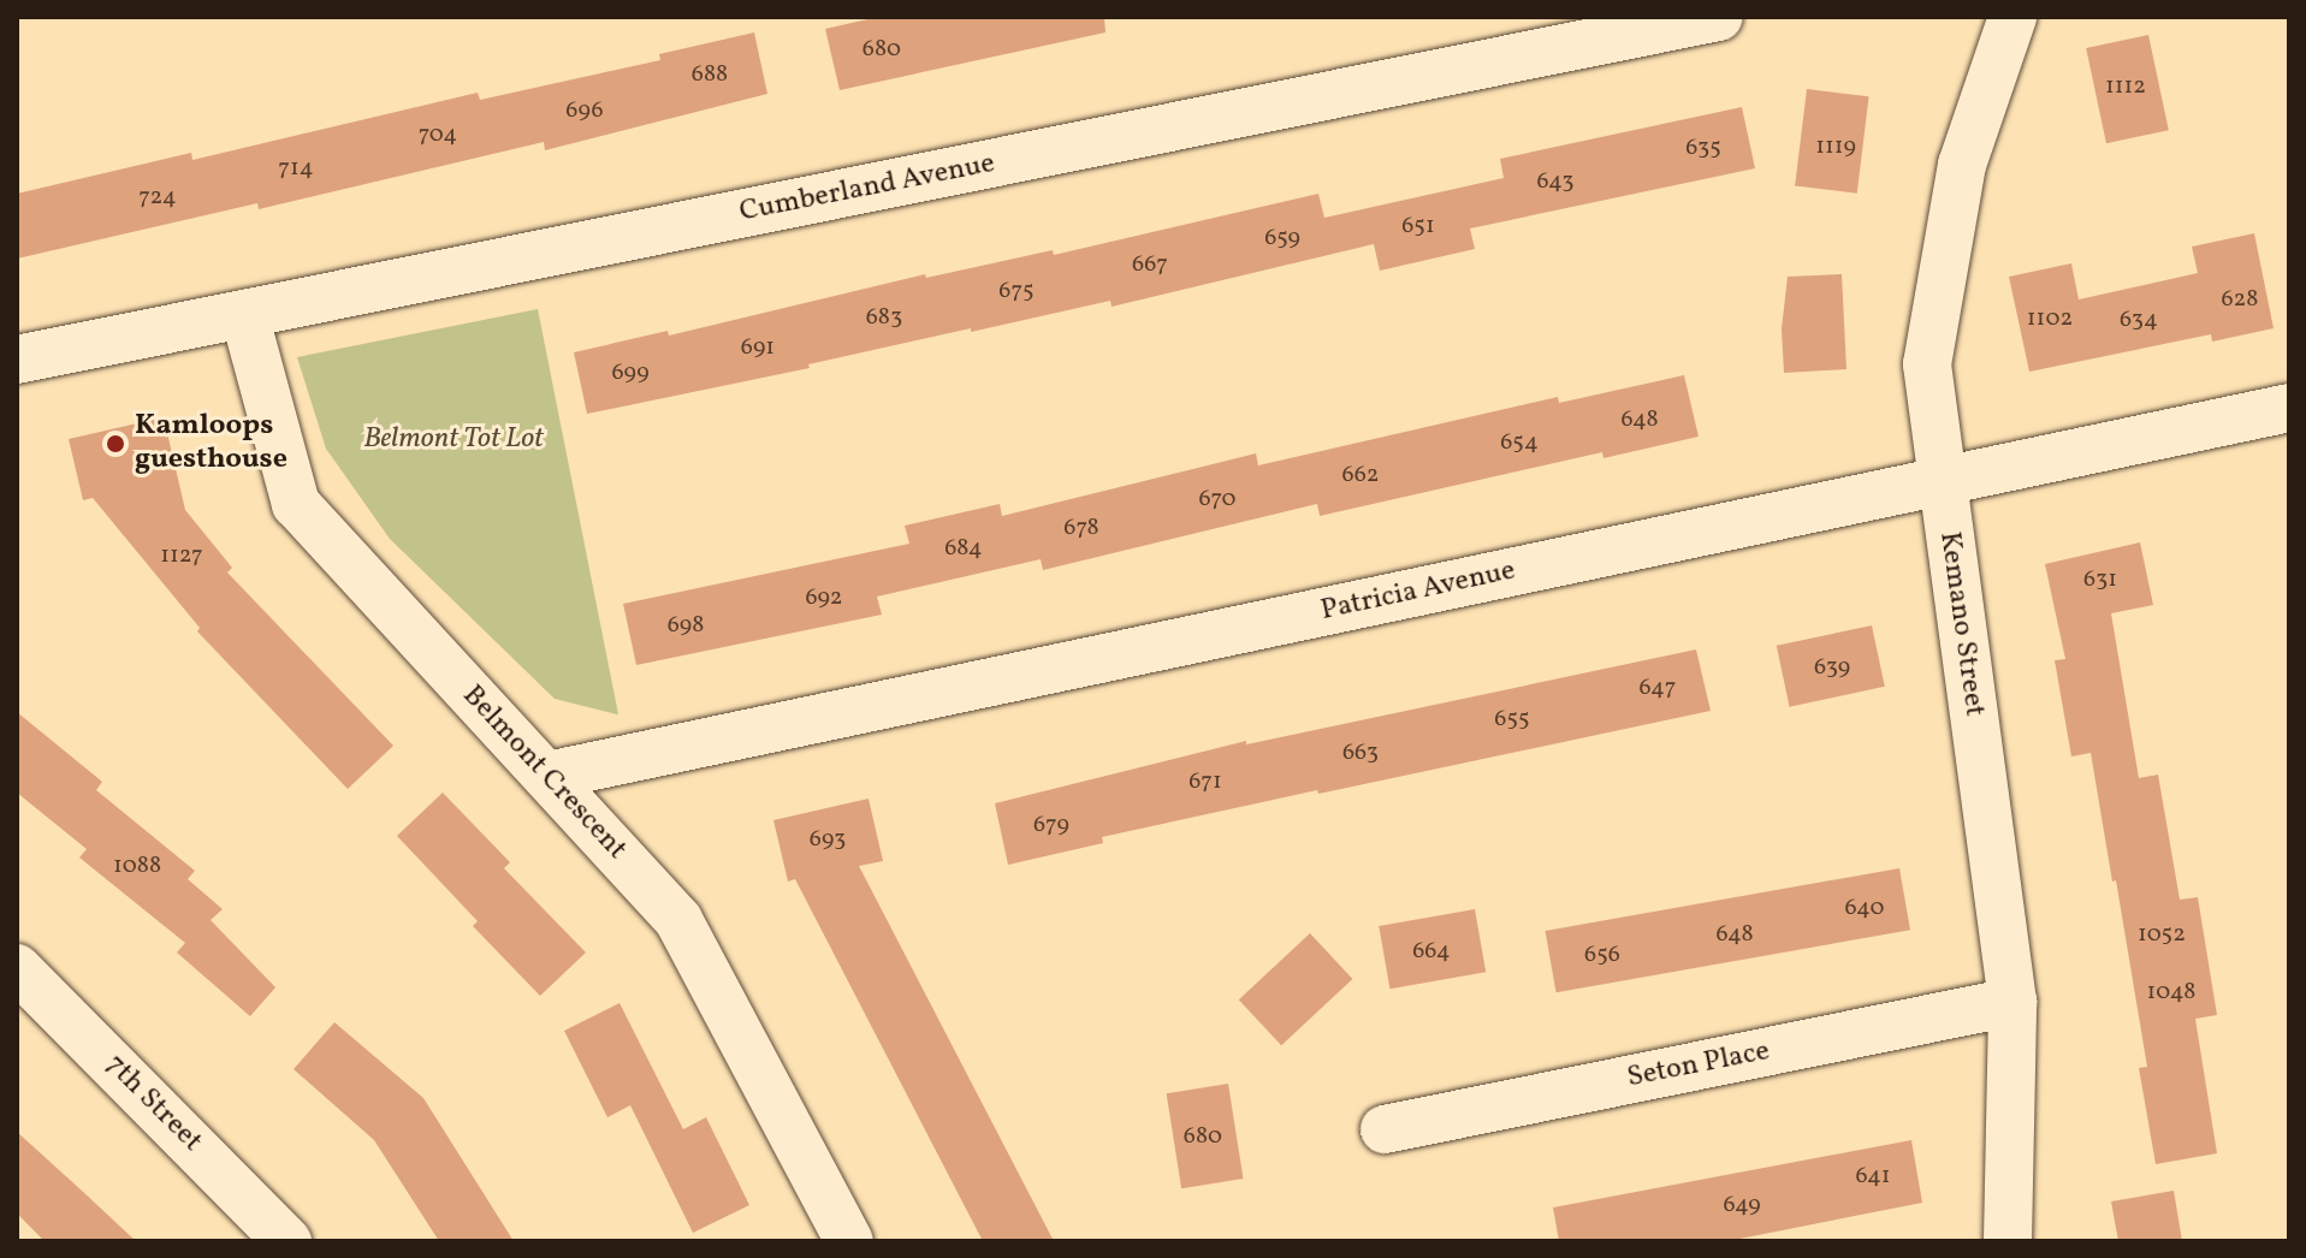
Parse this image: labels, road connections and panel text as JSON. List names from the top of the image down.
{
  "streets": {
    "street": [
      "Cumberland Avenue",
      "Patricia Avenue",
      "Kemano Street",
      "Belmont Crescent",
      "Seton Place",
      "7th Street"
    ]
  },
  "crossings": [
    ["Cumberland Avenue", "Belmont Crescent"],
    ["Patricia Avenue", "Kemano Street"],
    ["Patricia Avenue", "Belmont Crescent"],
    ["Kemano Street", "Seton Place"]
  ],
  "parks": ["Belmont Tot Lot"],
  "places": ["Kamloops guesthouse"],
  "house_numbers": [
    "680",
    "688",
    "1112",
    "696",
    "704",
    "1119",
    "635",
    "714",
    "643",
    "724",
    "651",
    "659",
    "667",
    "675",
    "628",
    "683",
    "1102",
    "634",
    "691",
    "699",
    "648",
    "654",
    "662",
    "670",
    "678",
    "684",
    "1127",
    "631",
    "692",
    "698",
    "639",
    "647",
    "655",
    "663",
    "671",
    "679",
    "693",
    "1088",
    "640",
    "648",
    "1052",
    "664",
    "656",
    "1048",
    "680",
    "641",
    "649"
  ]
}
